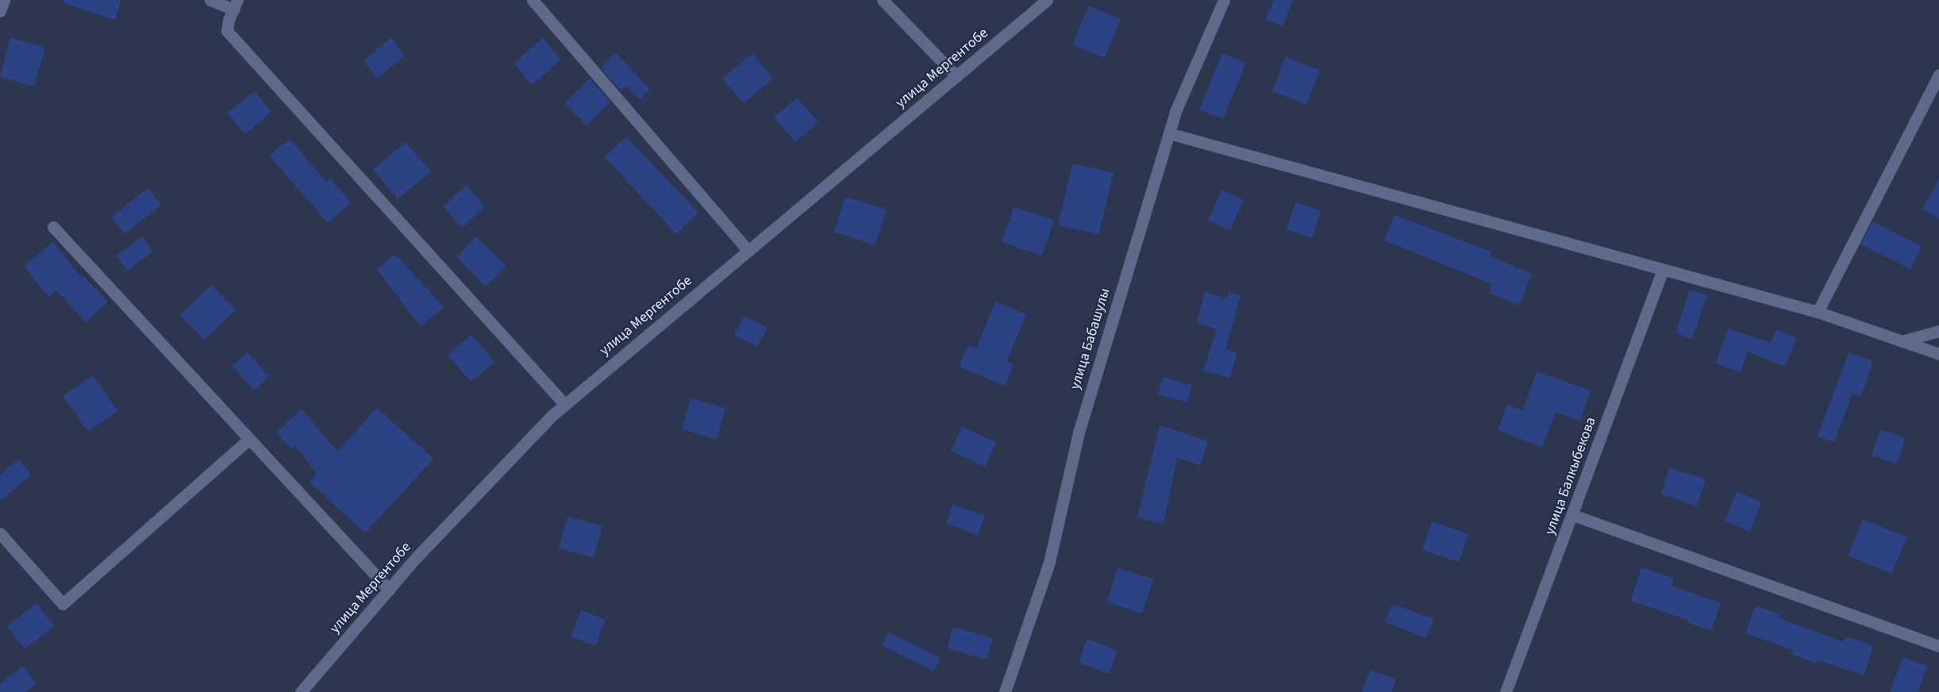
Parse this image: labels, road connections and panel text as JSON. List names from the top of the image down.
{
  "streets": {
    "street": ["улица Мергентобе", "улица Бабашулы", "улица Балкыбекова"]
  }
}
